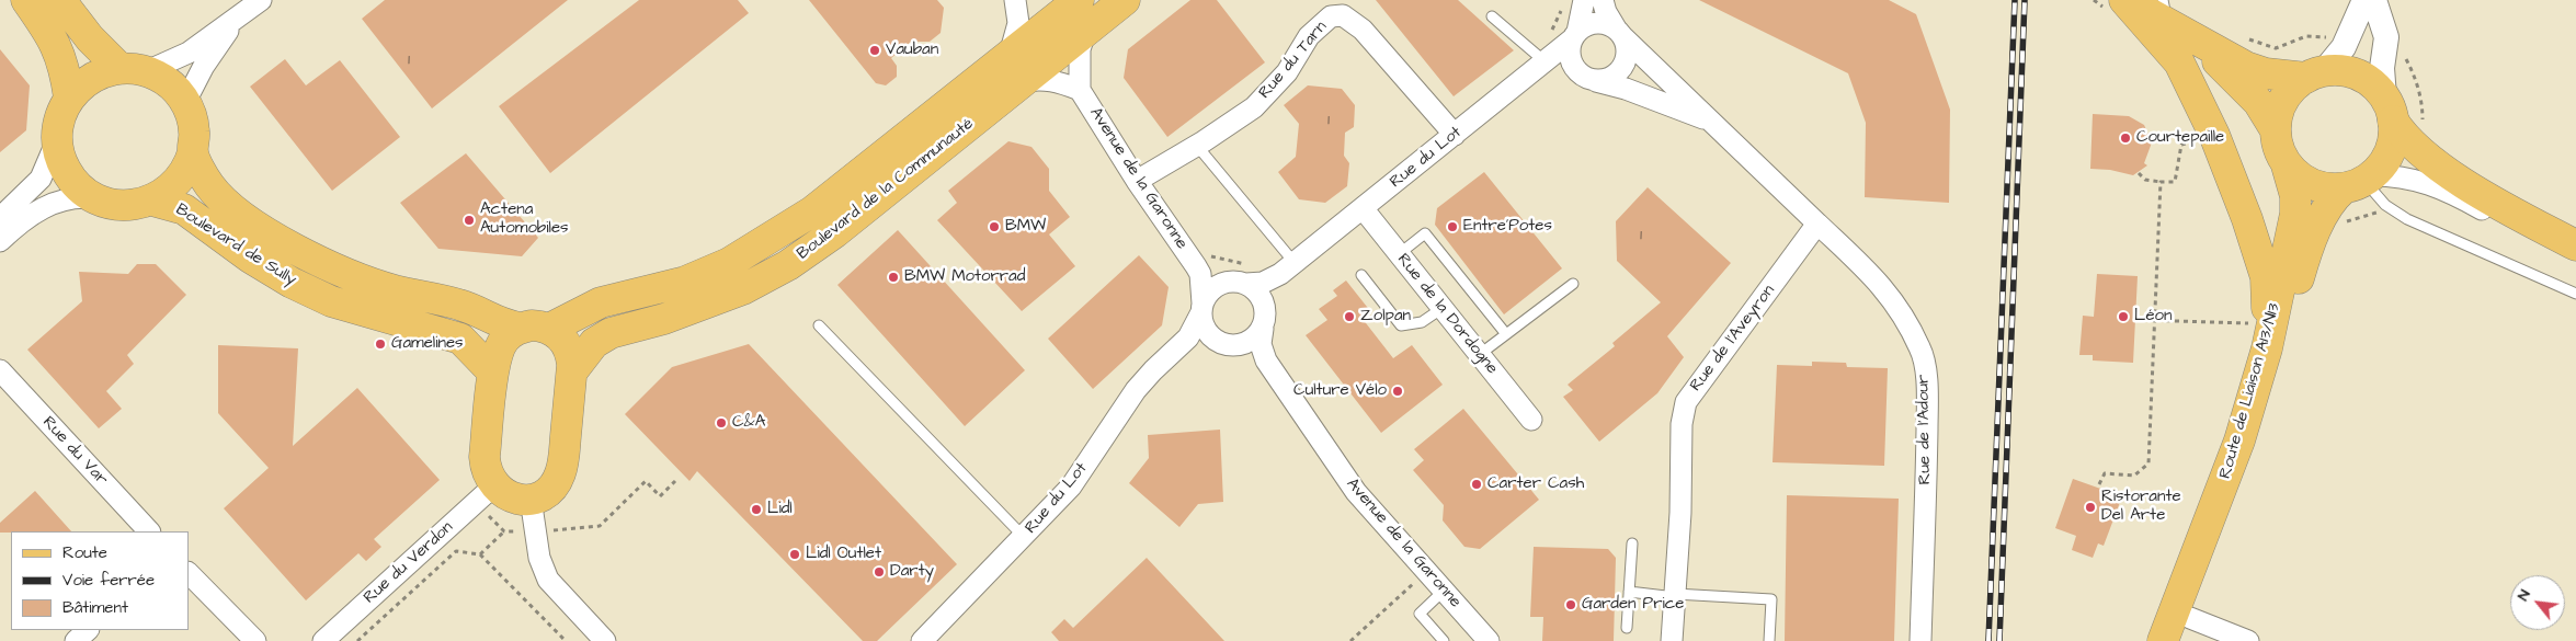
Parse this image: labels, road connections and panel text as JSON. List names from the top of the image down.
{
  "streets": {
    "main road": ["Boulevard de la Communauté", "Boulevard de Sully", "Route de Liaison A13/N13"],
    "street": [
      "Rue du Tarn",
      "Rue du Lot",
      "Avenue de la Garonne",
      "Rue de la Dordogne",
      "Rue de l'Aveyron",
      "Rue de l'Adour",
      "Rue du Var",
      "Rue du Verdon"
    ]
  },
  "crossings": [
    ["Rue du Tarn", "Rue du Lot"],
    ["Rue du Tarn", "Avenue de la Garonne"],
    ["Rue du Lot", "Rue de la Dordogne"],
    ["Boulevard de la Communauté", "Boulevard de Sully"],
    ["Boulevard de la Communauté", "Rue du Verdon"],
    ["Rue de l'Aveyron", "Rue de l'Adour"]
  ],
  "places": [
    "Vauban",
    "Courtepaille",
    "Actena Automobiles",
    "BMW",
    "Entre'Potes",
    "BMW Motorrad",
    "Zolpan",
    "Léon",
    "Gamelines",
    "Culture Vélo",
    "C&A",
    "Carter Cash",
    "Ristorante Del Arte",
    "Lidl",
    "Lidl Outlet",
    "Darty",
    "Garden Price"
  ],
  "house_numbers": ["1", "1", "1"],
  "legend": ["Route", "Voie ferrée", "Bâtiment"],
  "north": "top left"
}
